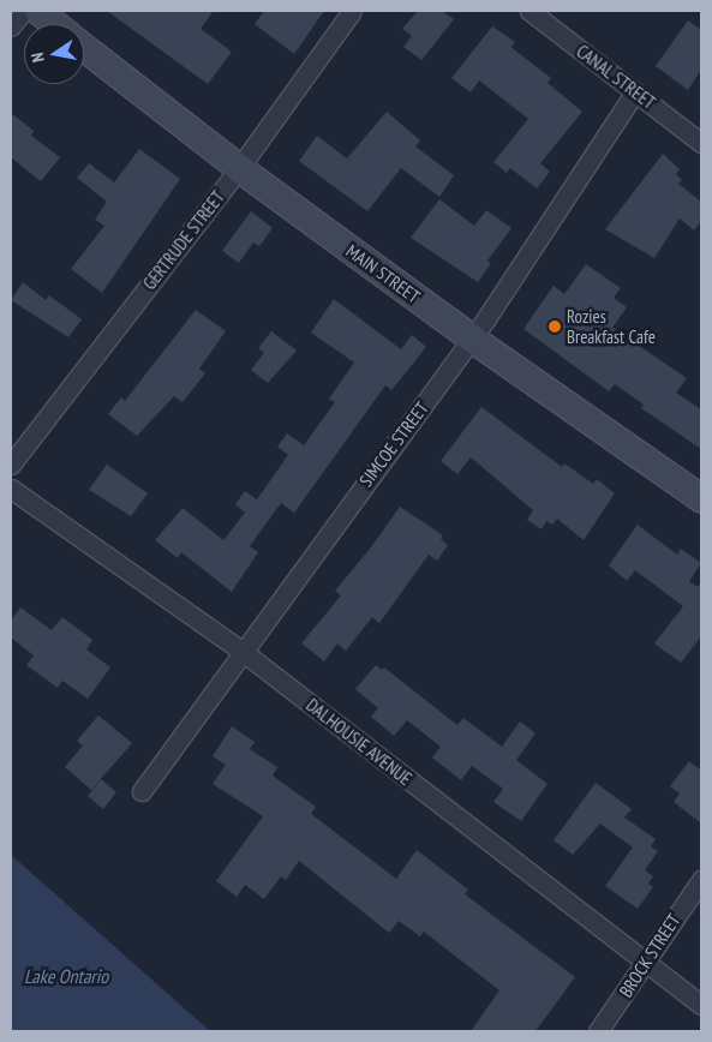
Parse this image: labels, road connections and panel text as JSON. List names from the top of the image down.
{
  "streets": {
    "main road": ["MAIN STREET"],
    "street": [
      "CANAL STREET",
      "GERTRUDE STREET",
      "SIMCOE STREET",
      "DALHOUSIE AVENUE",
      "BROCK STREET"
    ]
  },
  "crossings": [
    ["CANAL STREET", "SIMCOE STREET"],
    ["GERTRUDE STREET", "MAIN STREET"],
    ["MAIN STREET", "SIMCOE STREET"],
    ["SIMCOE STREET", "DALHOUSIE AVENUE"],
    ["DALHOUSIE AVENUE", "BROCK STREET"]
  ],
  "water": ["Lake Ontario"],
  "places": ["Rozies Breakfast Cafe"],
  "north": "left"
}
